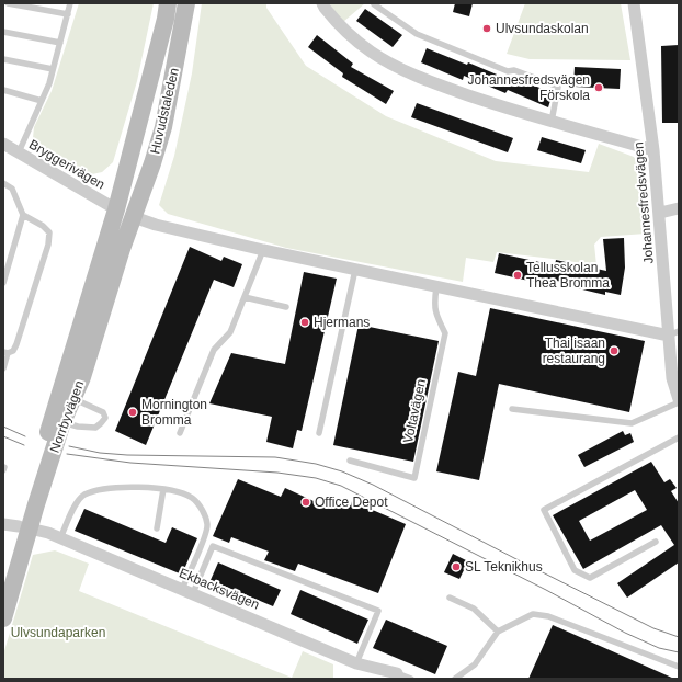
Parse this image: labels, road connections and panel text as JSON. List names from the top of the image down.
{
  "streets": {
    "main road": ["Huvudstaleden", "Norrbyvägen"],
    "street": ["Bryggerivägen", "Johannesfredsvägen", "Ekbacksvägen"],
    "lane": ["Voltavägen"]
  },
  "crossings": [
    ["Huvudstaleden", "Bryggerivägen"],
    ["Huvudstaleden", "Norrbyvägen"],
    ["Bryggerivägen", "Norrbyvägen"],
    ["Norrbyvägen", "Ekbacksvägen"]
  ],
  "parks": ["Ulvsundaparken"],
  "places": [
    "Ulvsundaskolan",
    "Johannesfredsvägen Förskola",
    "Tellusskolan Thea Bromma",
    "Hjermans",
    "Thai isaan restaurang",
    "Mornington Bromma",
    "Office Depot",
    "SL Teknikhus"
  ]
}
